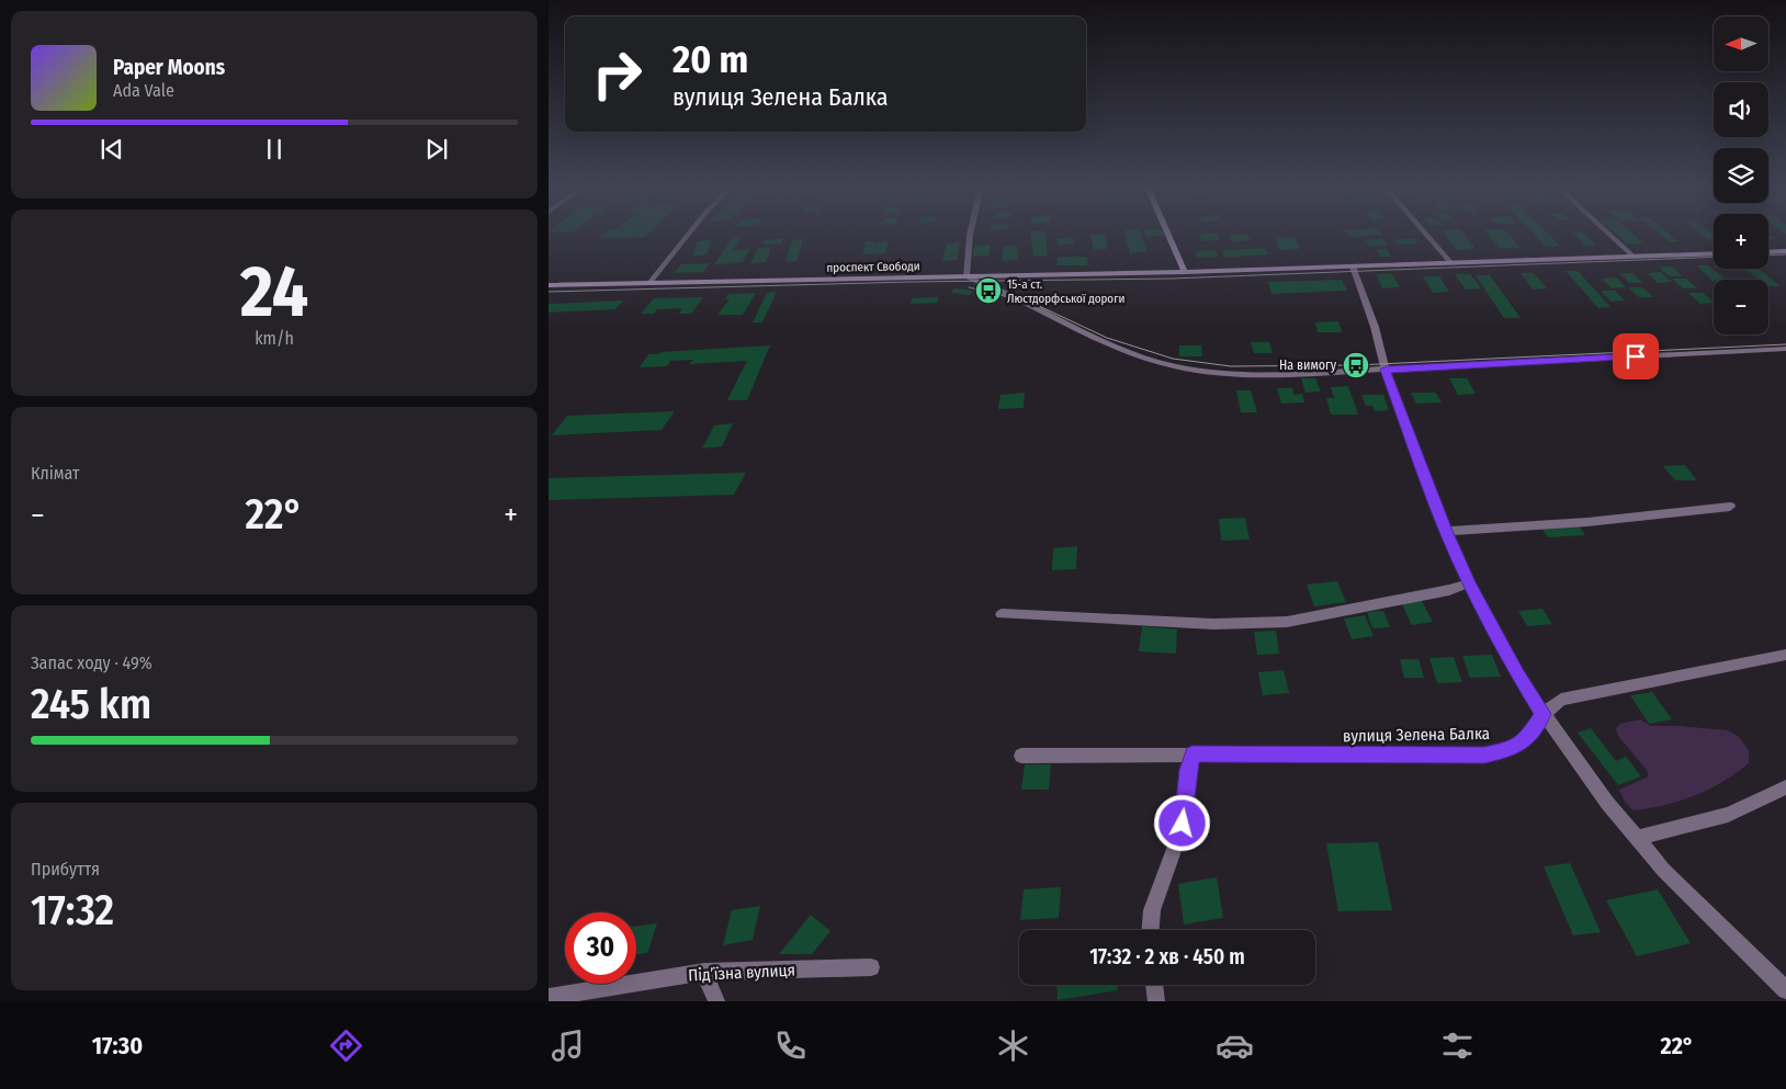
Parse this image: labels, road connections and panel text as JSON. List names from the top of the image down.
{
  "streets": {
    "street": ["проспект Свободи", "вулиця Зелена Балка", "Підʼїзна вулиця"]
  },
  "places": {
    "bus stop": ["15-а ст. Люстдорфської дороги", "На вимогу"]
  },
  "north": "left",
  "page": {
    "map_buttons": ["+", "−"],
    "turn": ["20 m", "вулиця Зелена Балка"],
    "song": ["Paper Moons", "Ada Vale"],
    "tile": [
      ["24", "km/h"],
      "Клімат",
      ["Запас ходу · 49%", "245 km"],
      ["Прибуття", "17:32"]
    ],
    "heat": ["−", "22°", "+"],
    "limit": "30",
    "trip": "17:32 · 2 хв · 450 m",
    "tabs": ["17:30", "22°"]
  }
}
